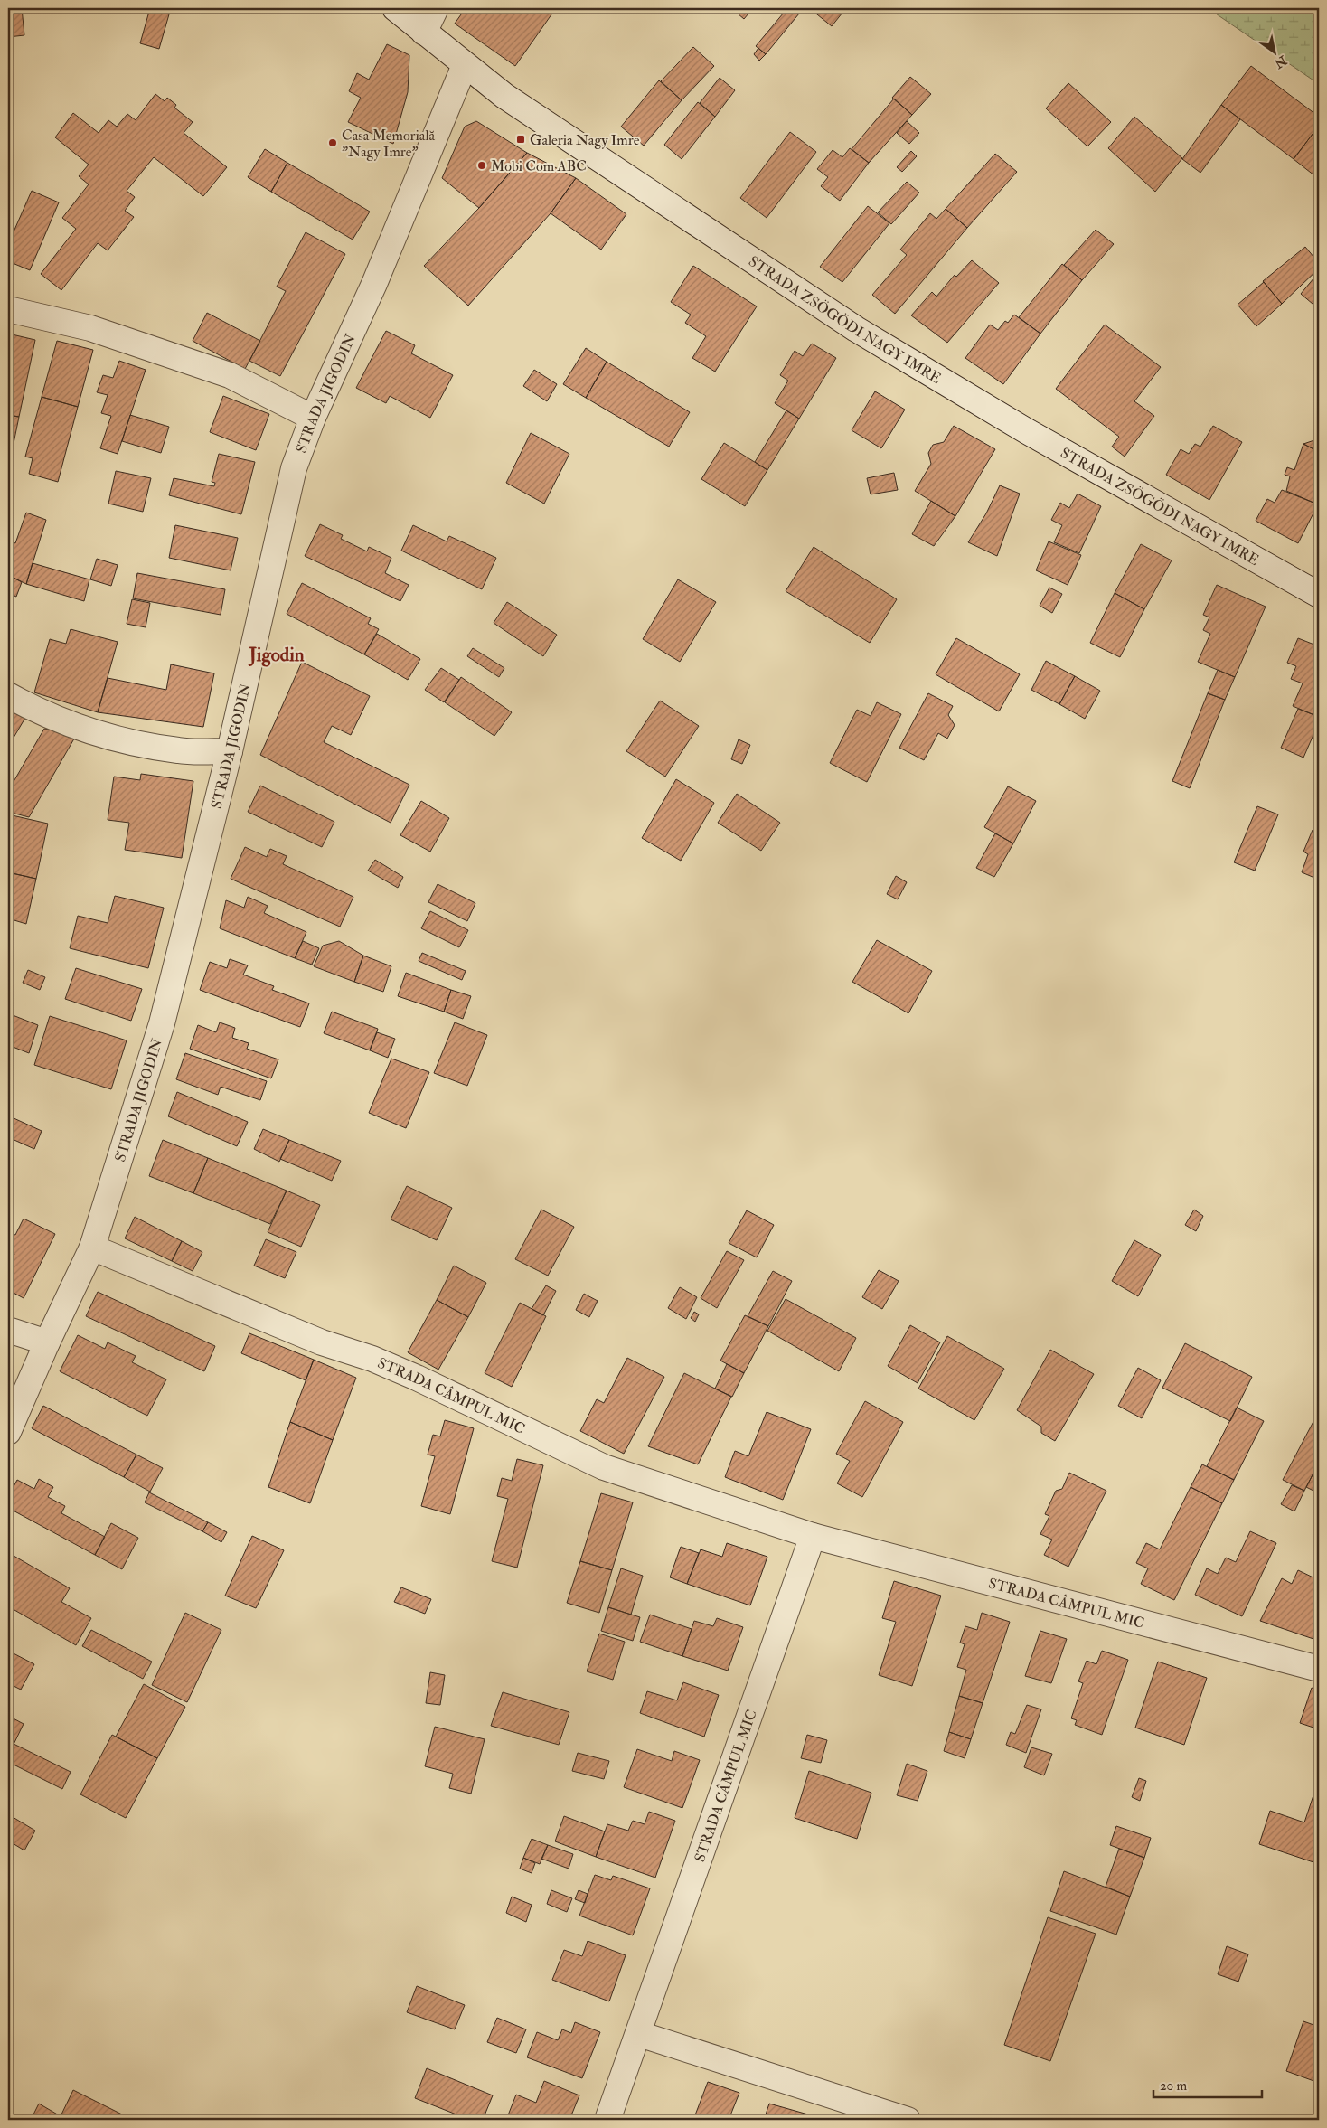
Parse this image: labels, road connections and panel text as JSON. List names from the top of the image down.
{
  "streets": {
    "street": ["STRADA ZSÖGÖDI NAGY IMRE", "STRADA JIGODIN", "STRADA CÂMPUL MIC"]
  },
  "crossings": [
    ["STRADA ZSÖGÖDI NAGY IMRE", "STRADA JIGODIN"],
    ["STRADA JIGODIN", "STRADA CÂMPUL MIC"]
  ],
  "districts": ["Jigodin"],
  "places": {
    "transit": ["Galeria Nagy Imre"],
    "other": ["Casa Memorială \"Nagy Imre\"", "Mobi Com ABC"]
  },
  "scale_bar": "20 m",
  "north": "bottom right"
}
